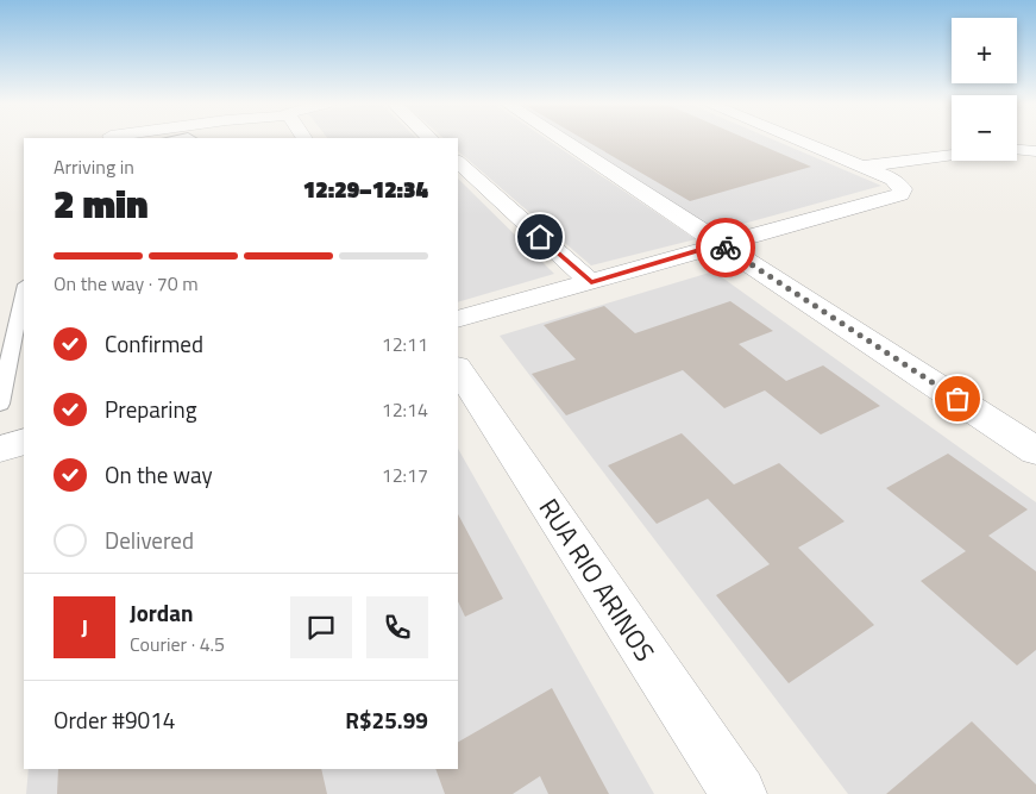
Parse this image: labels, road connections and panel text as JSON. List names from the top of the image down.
{
  "streets": {
    "street": ["RUA RIO ARINOS"]
  },
  "page": {
    "map_buttons": ["+", "−"],
    "heading": ["2 min", "Arriving in", "12:29–12:34"],
    "panel": [
      "Jordan",
      "Courier · 4.5",
      "Order #9014",
      "R$25.99"
    ],
    "bar": "On the way · 70 m",
    "list": [
      ["Confirmed", "12:11"],
      ["Preparing", "12:14"],
      ["On the way", "12:17"],
      "Delivered"
    ],
    "round": "J"
  }
}
